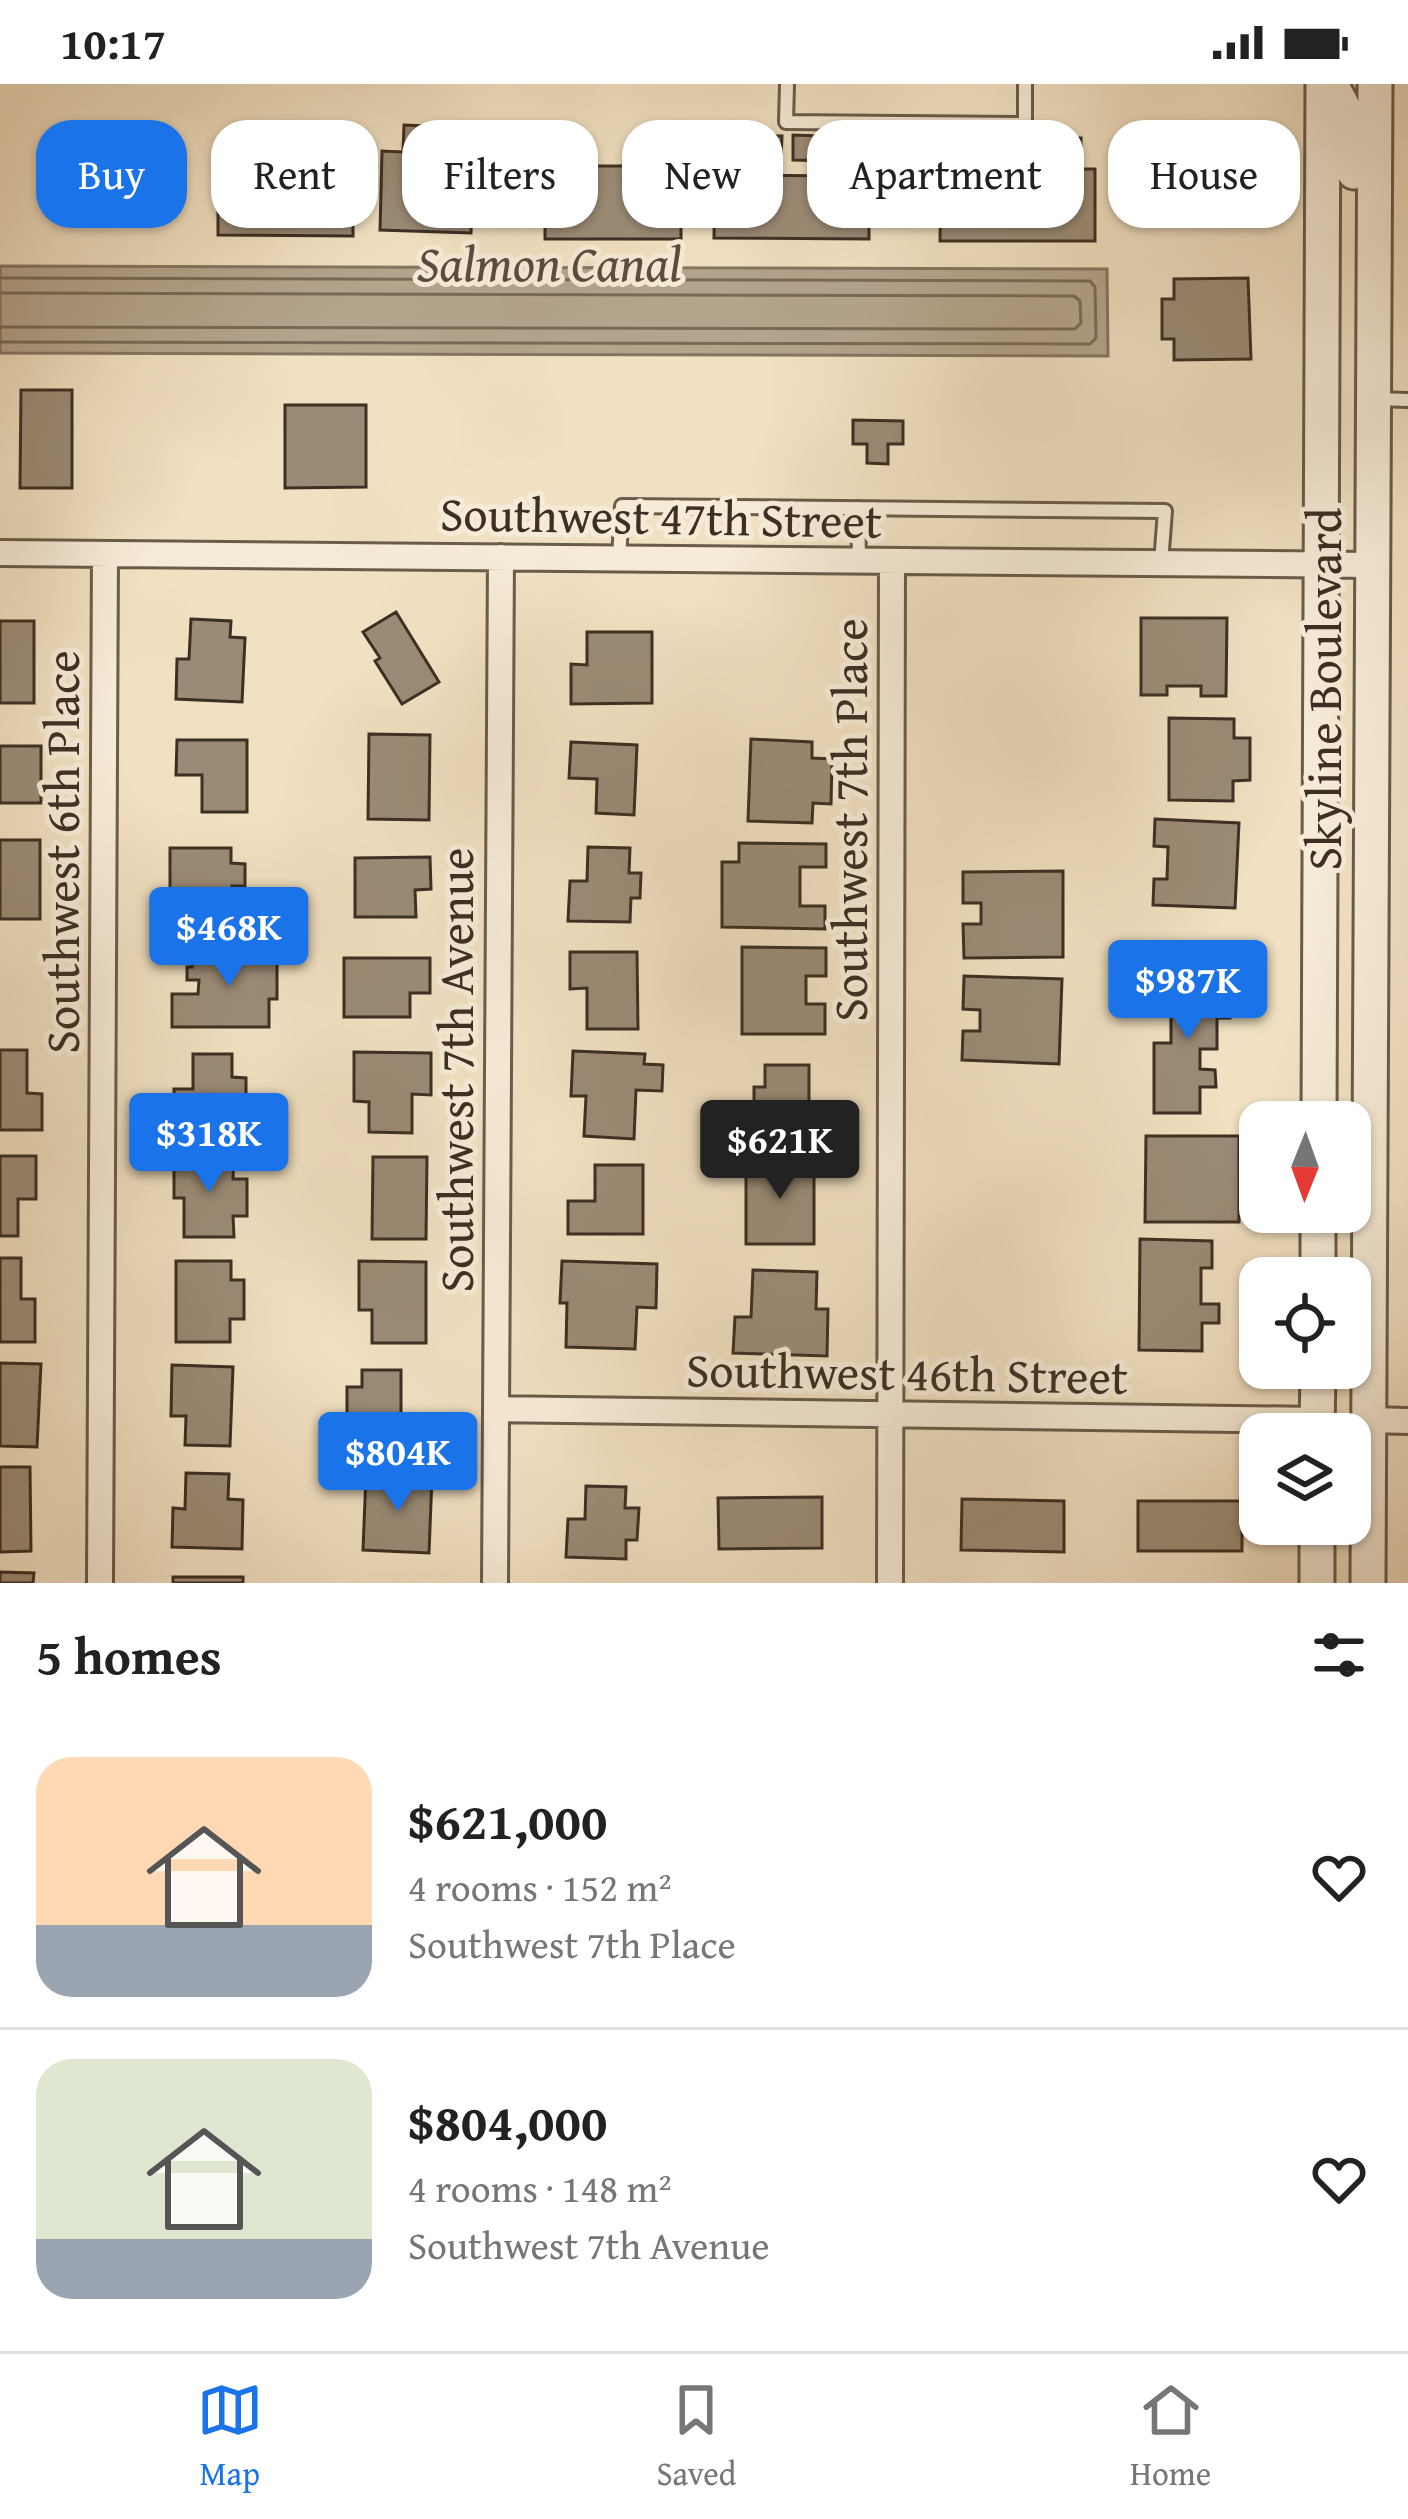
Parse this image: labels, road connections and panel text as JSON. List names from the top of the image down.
{
  "streets": {
    "street": [
      "Southwest 47th Street",
      "Skyline Boulevard",
      "Southwest 7th Place",
      "Southwest 6th Place",
      "Southwest 7th Avenue",
      "Southwest 46th Street"
    ]
  },
  "crossings": [
    ["Southwest 47th Street", "Skyline Boulevard"],
    ["Southwest 47th Street", "Southwest 7th Place"],
    ["Southwest 47th Street", "Southwest 6th Place"],
    ["Southwest 47th Street", "Southwest 7th Avenue"],
    ["Southwest 7th Place", "Southwest 46th Street"],
    ["Southwest 7th Avenue", "Southwest 46th Street"]
  ],
  "water": ["Salmon Canal"],
  "north": "bottom",
  "page": {
    "status": "10:17",
    "chip": [
      "Buy",
      "Rent",
      "Filters",
      "New",
      "Apartment",
      "House"
    ],
    "price": [
      "$468K",
      "$987K",
      "$318K",
      "$621K",
      "$804K"
    ],
    "heading": "5 homes",
    "list": [
      {
        "name": "$621,000",
        "note": "4 rooms · 152 m² · Southwest 7th Place"
      },
      {
        "name": "$804,000",
        "note": "4 rooms · 148 m² · Southwest 7th Avenue"
      }
    ],
    "tabs": ["Map", "Saved", "Home"]
  }
}
